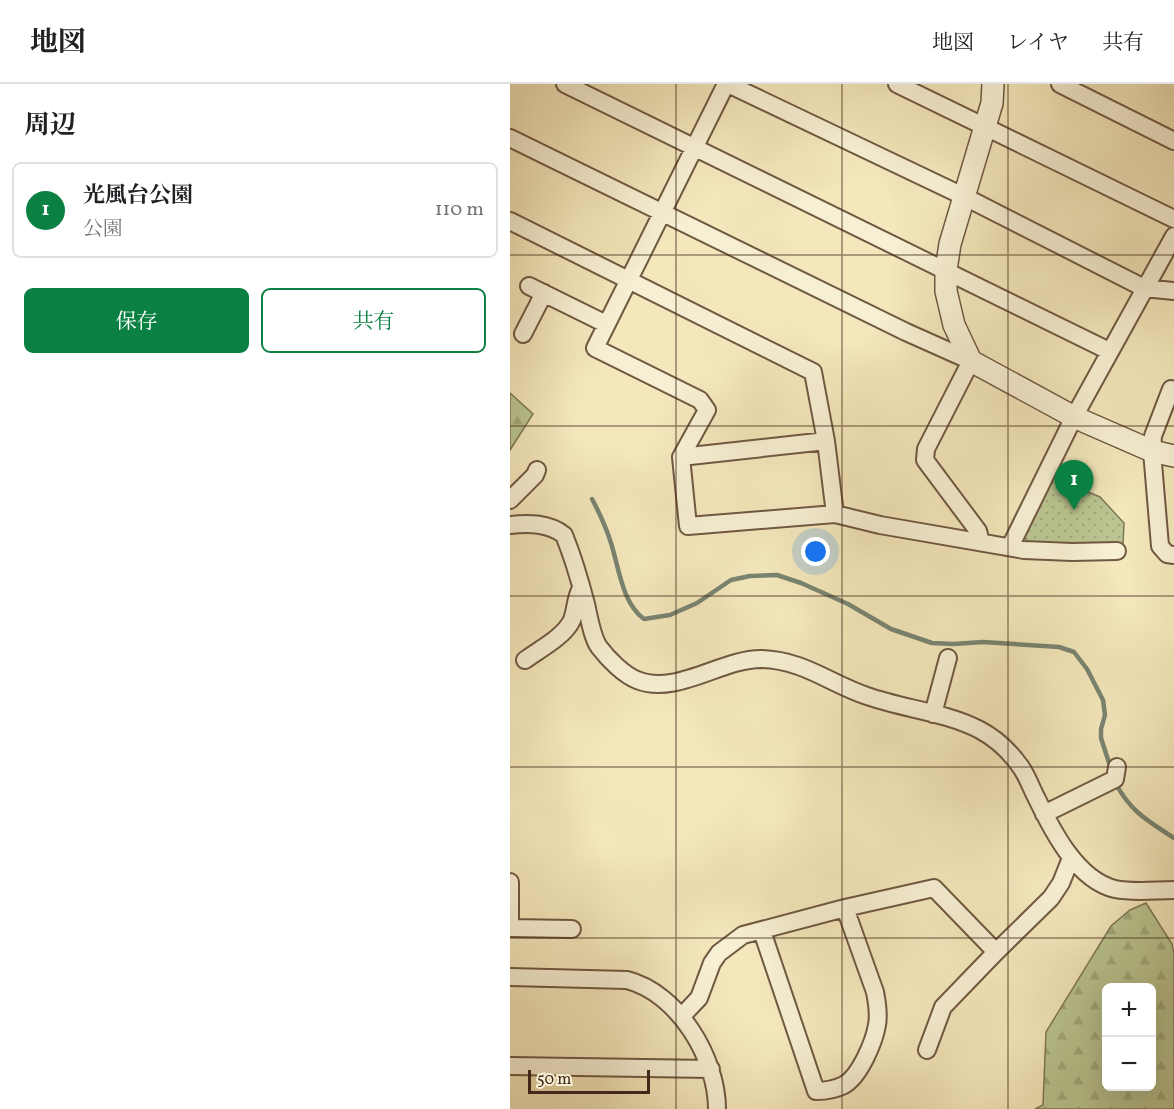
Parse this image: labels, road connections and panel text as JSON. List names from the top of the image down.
{
  "scale_bar": "50 m",
  "page": {
    "header": "地図",
    "nav": ["地図", "レイヤ", "共有"],
    "heading": "周辺",
    "list": [
      {
        "mark": "1",
        "name": "光風台公園",
        "note": "公園",
        "value": "110 m"
      }
    ],
    "buttons": ["保存", "共有"],
    "pins": "1",
    "map_buttons": ["+", "−"],
    "scale": "50 m"
  }
}
